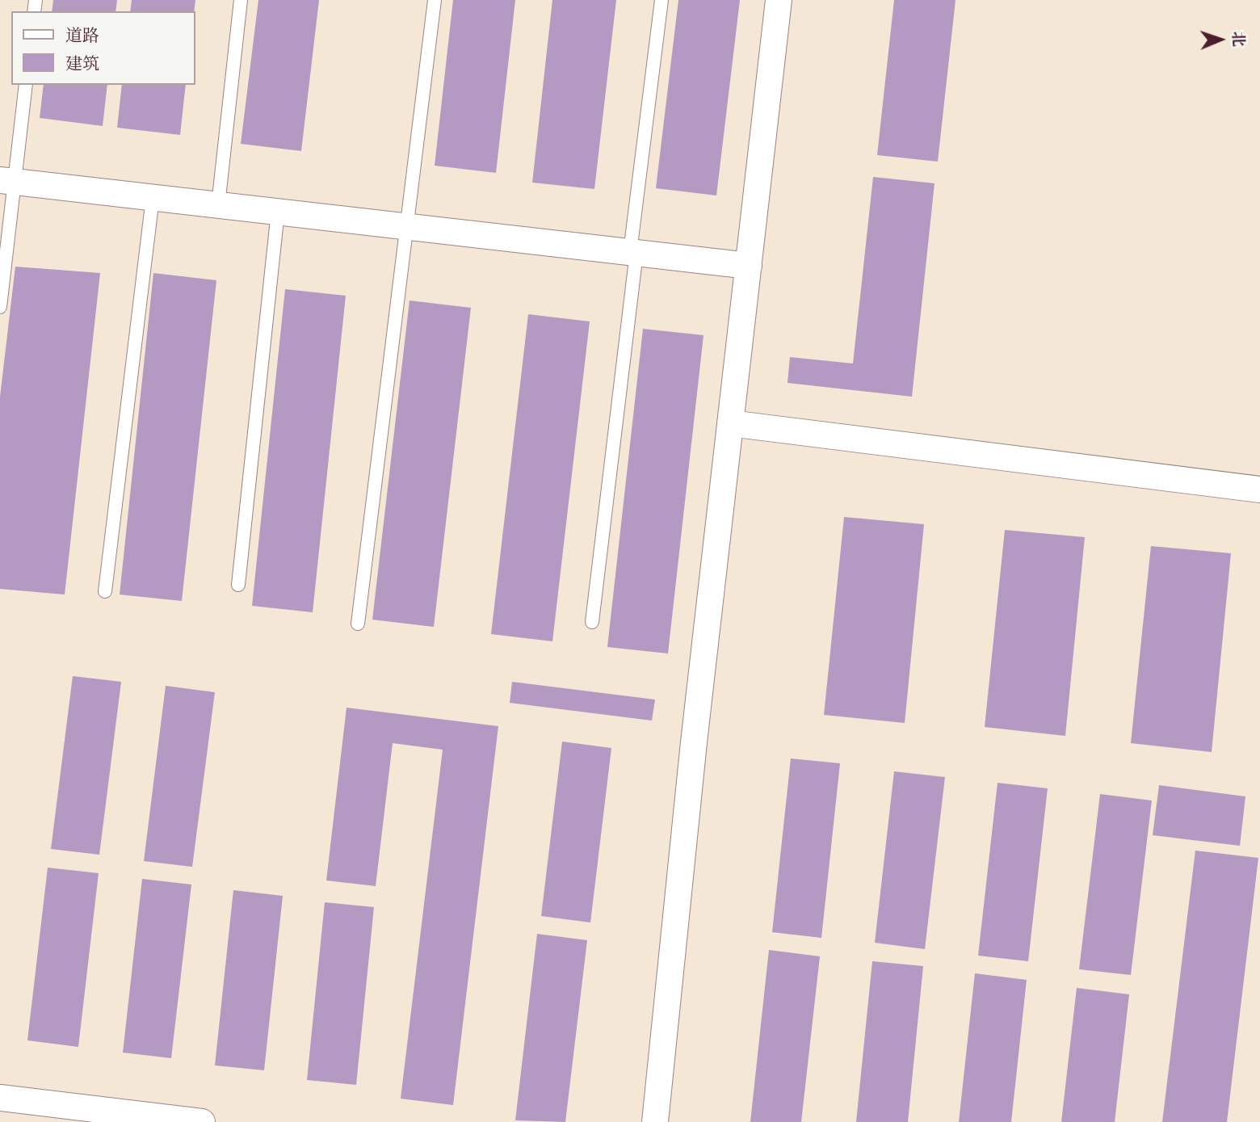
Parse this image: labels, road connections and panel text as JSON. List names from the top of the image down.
{
  "legend": ["道路", "建筑"],
  "north": "right"
}
